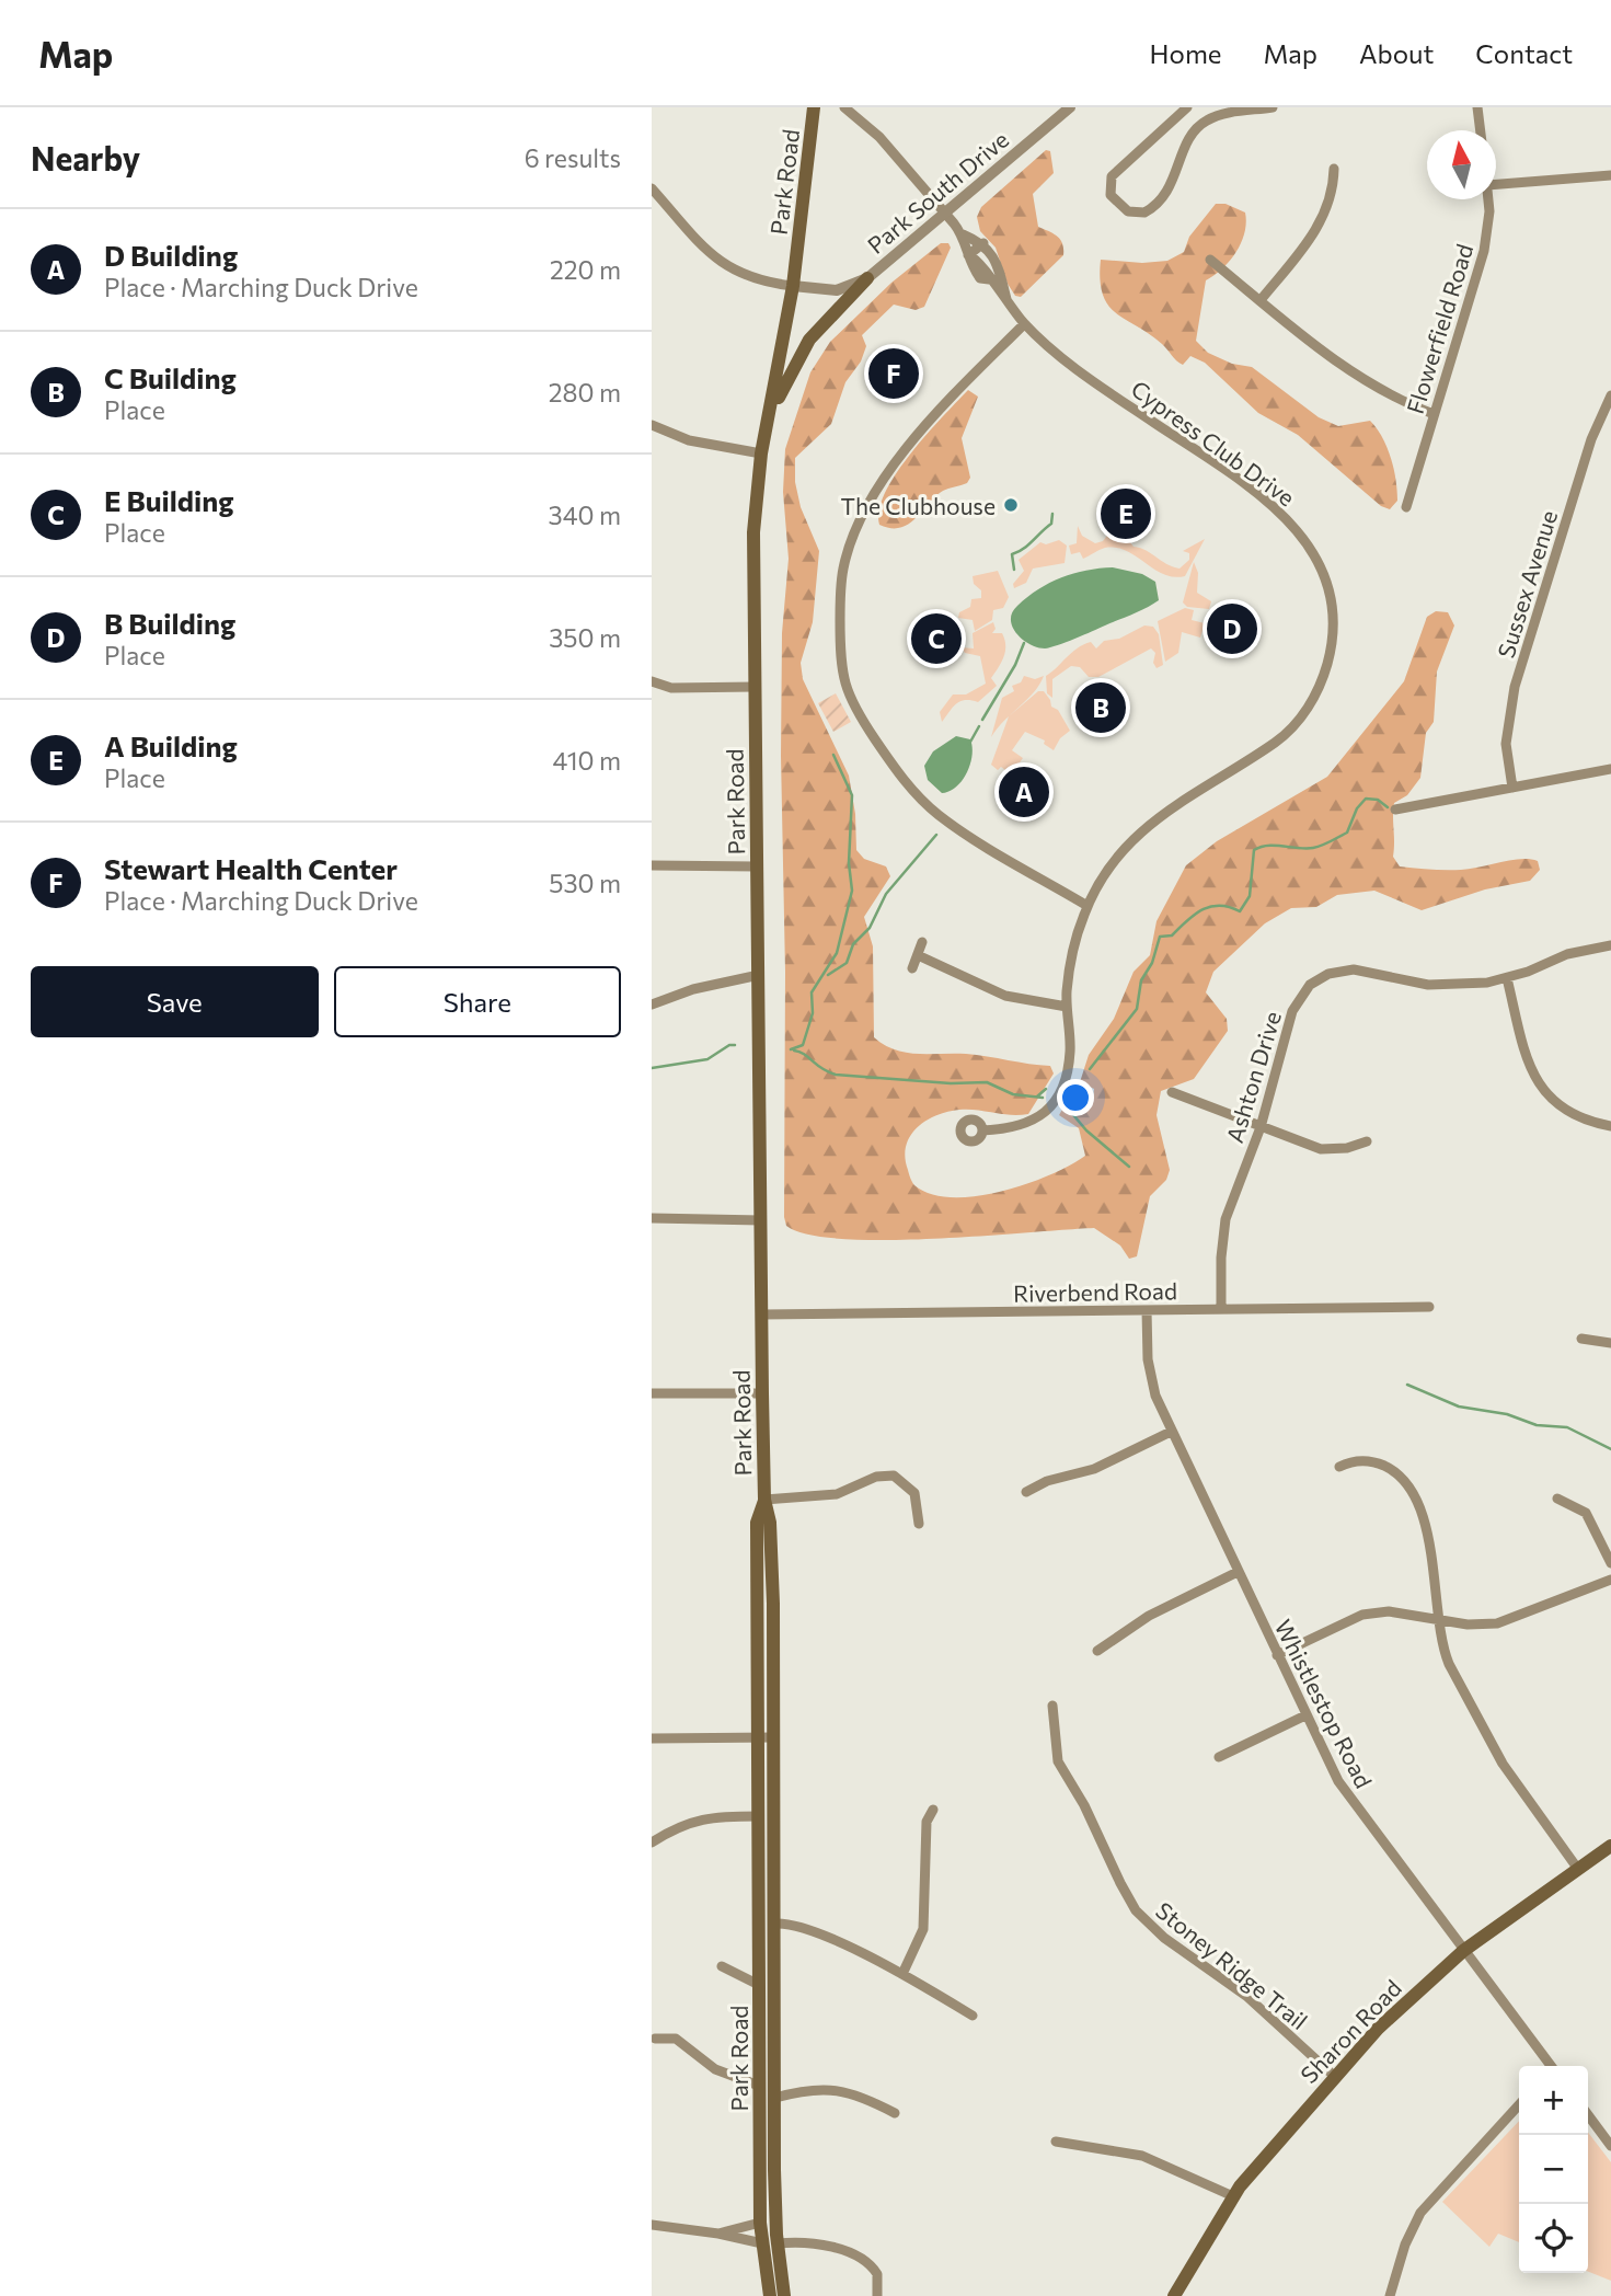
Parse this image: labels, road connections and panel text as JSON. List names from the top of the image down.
{
  "streets": {
    "main road": ["Park Road", "Sharon Road"],
    "street": [
      "Park South Drive",
      "Flowerfield Road",
      "Cypress Club Drive",
      "Sussex Avenue",
      "Ashton Drive",
      "Riverbend Road",
      "Whistlestop Road",
      "Stoney Ridge Trail"
    ]
  },
  "crossings": [
    ["Park Road", "Riverbend Road"],
    ["Park South Drive", "Cypress Club Drive"],
    ["Ashton Drive", "Riverbend Road"],
    ["Riverbend Road", "Whistlestop Road"],
    ["Whistlestop Road", "Sharon Road"],
    ["Stoney Ridge Trail", "Sharon Road"]
  ],
  "places": ["The Clubhouse"],
  "north": "top",
  "page": {
    "header": "Map",
    "nav": [
      "Home",
      "Map",
      "About",
      "Contact"
    ],
    "heading": ["Nearby", "6 results"],
    "list": [
      {
        "mark": "A",
        "name": "D Building",
        "note": "Place · Marching Duck Drive",
        "value": "220 m"
      },
      {
        "mark": "B",
        "name": "C Building",
        "note": "Place",
        "value": "280 m"
      },
      {
        "mark": "C",
        "name": "E Building",
        "note": "Place",
        "value": "340 m"
      },
      {
        "mark": "D",
        "name": "B Building",
        "note": "Place",
        "value": "350 m"
      },
      {
        "mark": "E",
        "name": "A Building",
        "note": "Place",
        "value": "410 m"
      },
      {
        "mark": "F",
        "name": "Stewart Health Center",
        "note": "Place · Marching Duck Drive",
        "value": "530 m"
      }
    ],
    "pins": [
      "F",
      "E",
      "D",
      "C",
      "B",
      "A"
    ],
    "buttons": ["Save", "Share"],
    "map_buttons": ["+", "−"]
  }
}
